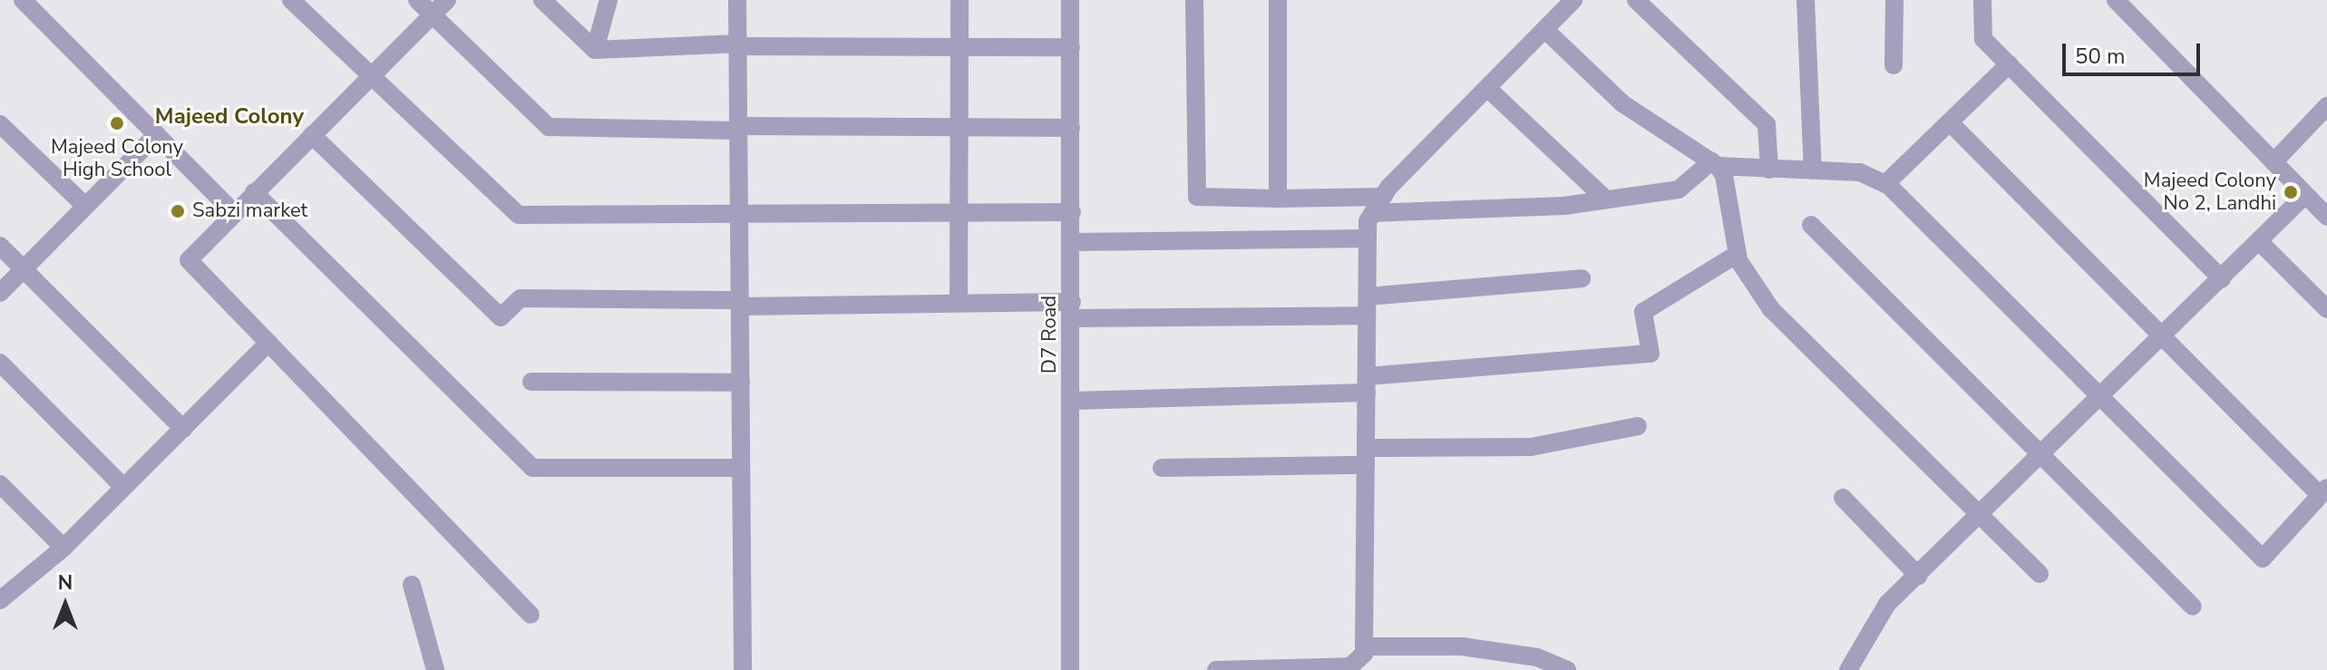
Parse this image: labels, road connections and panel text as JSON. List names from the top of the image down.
{
  "streets": {
    "street": ["D7 Road"]
  },
  "districts": ["Majeed Colony"],
  "places": ["Majeed Colony High School", "Majeed Colony No 2, Landhi", "Sabzi market"],
  "scale_bar": "50 m",
  "north": "top"
}
